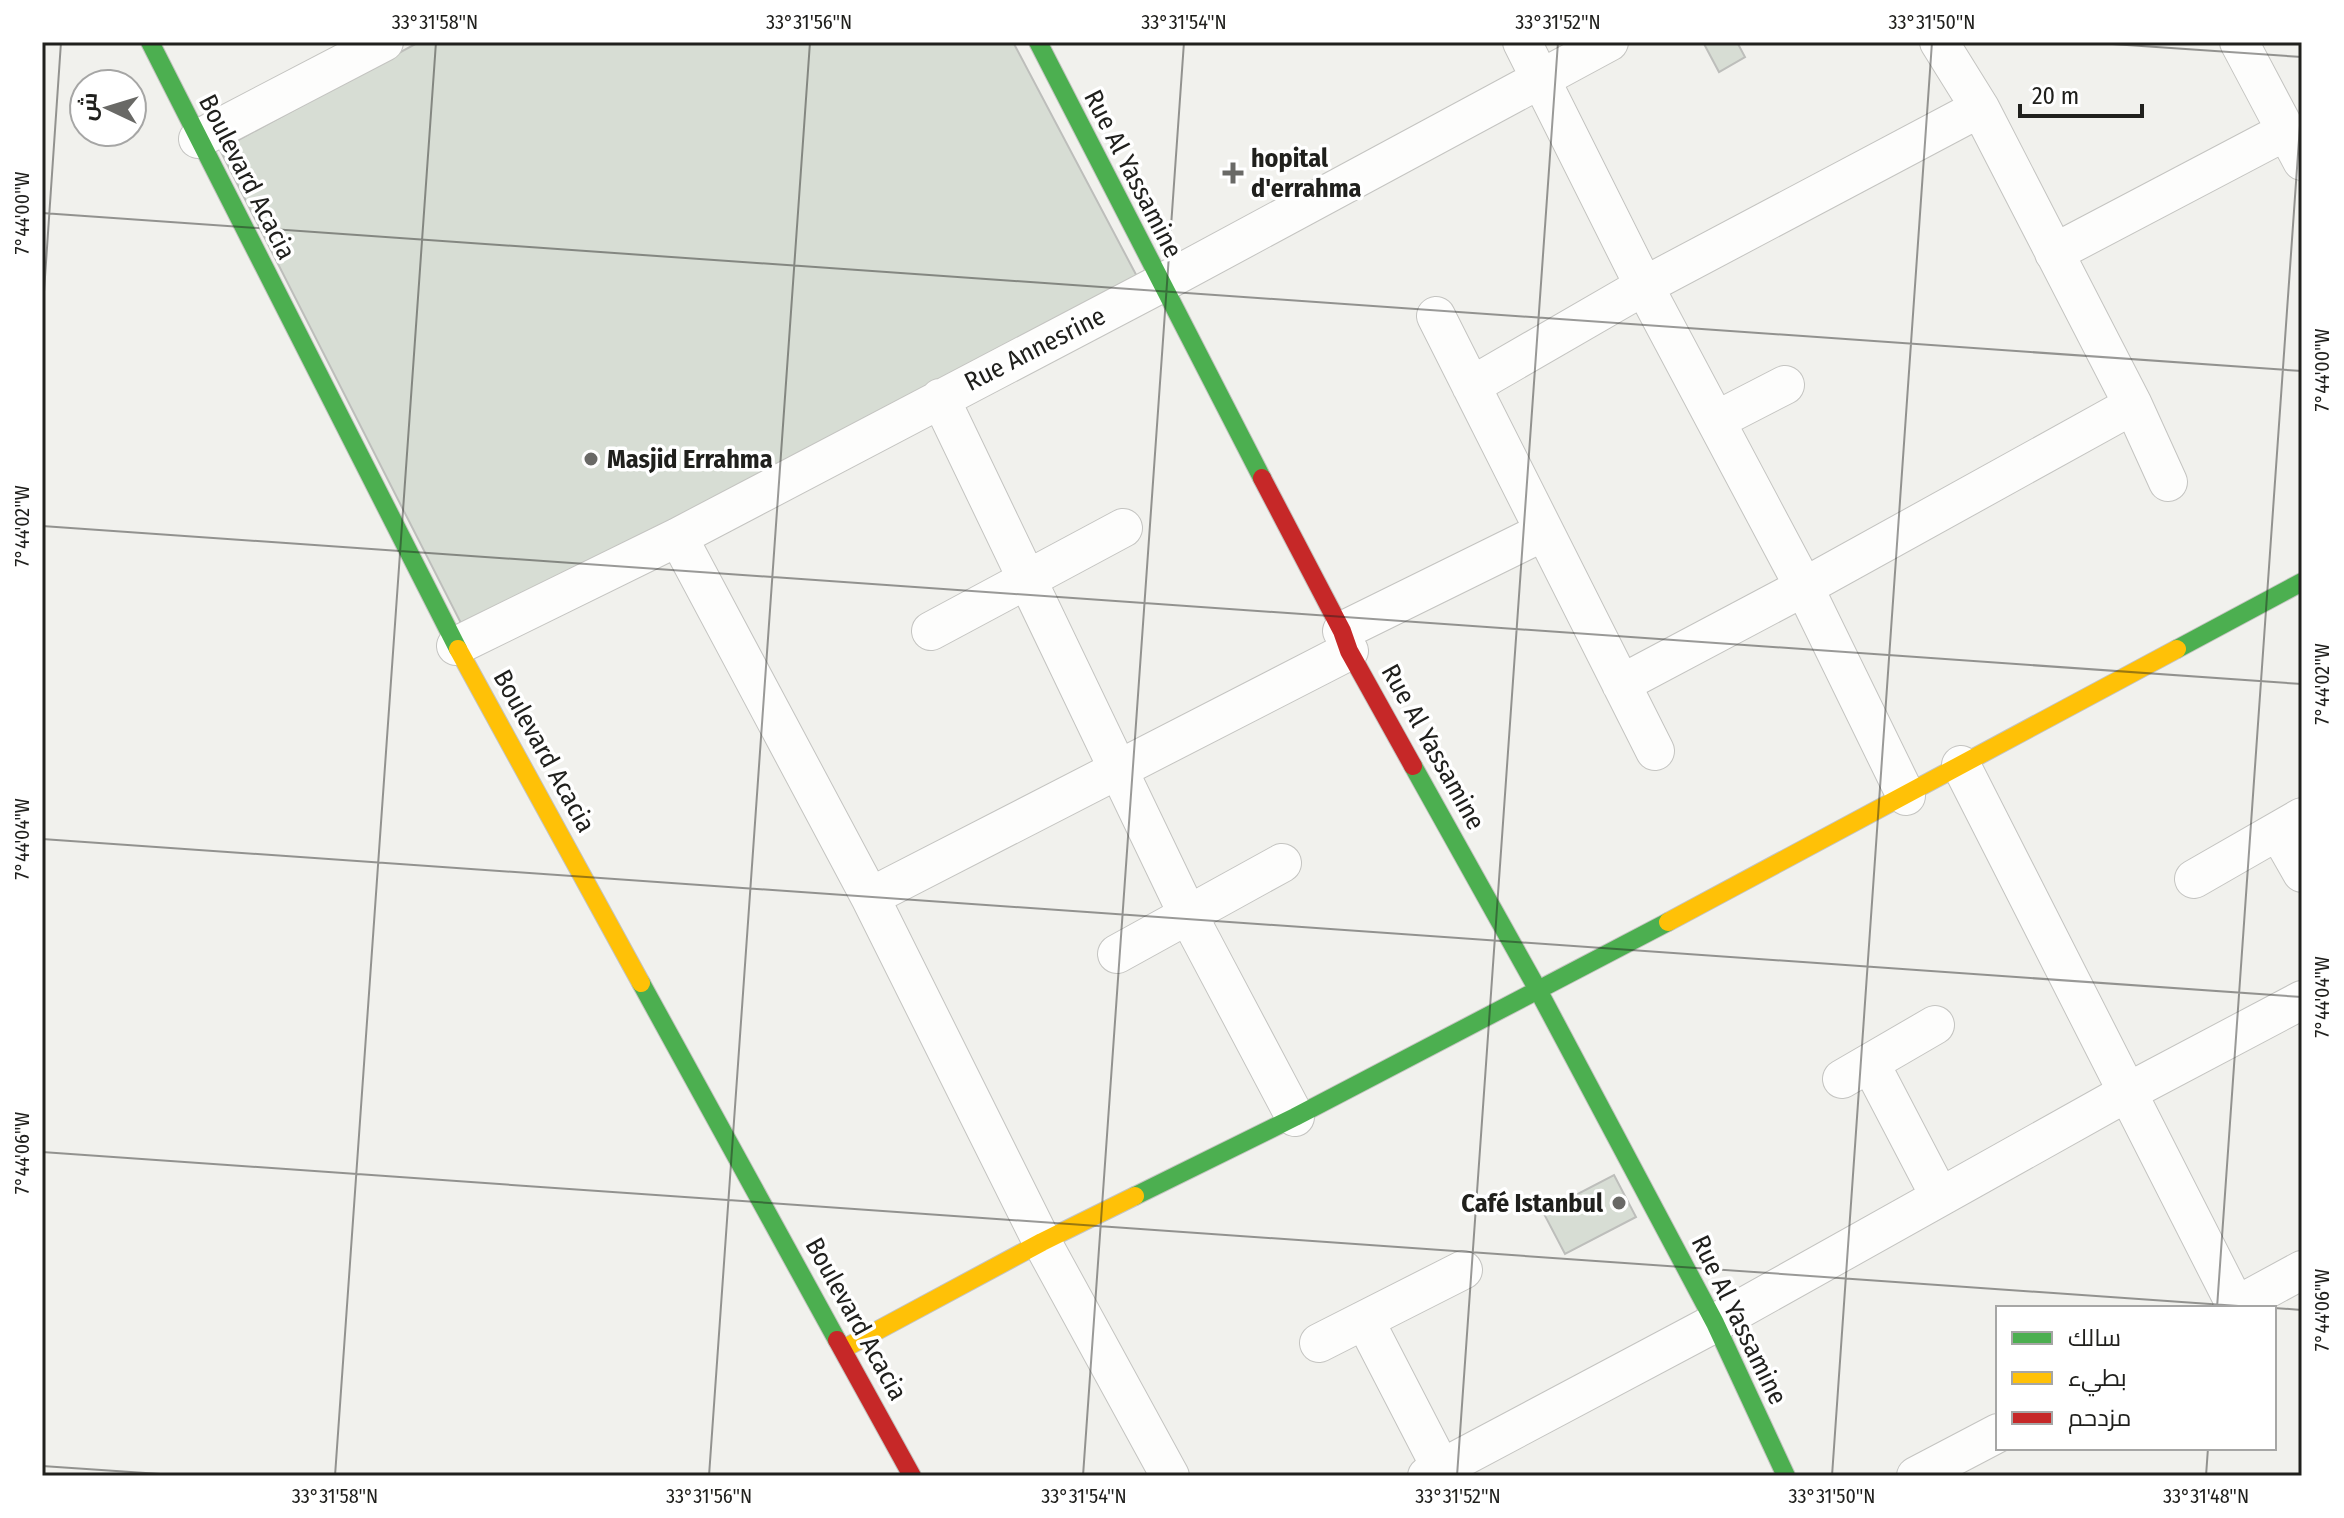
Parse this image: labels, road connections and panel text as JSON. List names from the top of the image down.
{
  "streets": {
    "street": ["Rue Al Yassamine", "Boulevard Acacia", "Rue Annesrine"]
  },
  "crossings": [
    ["Rue Al Yassamine", "Rue Annesrine"],
    ["Boulevard Acacia", "Rue Annesrine"]
  ],
  "places": {
    "health": ["hopital d'errahma"],
    "other": ["Masjid Errahma", "Café Istanbul"]
  },
  "legend": ["سالك", "بطيء", "مزدحم"],
  "scale_bar": "20 m",
  "north": "left",
  "coordinates": [
    "33°31'58\"N",
    "33°31'56\"N",
    "33°31'54\"N",
    "33°31'52\"N",
    "33°31'50\"N",
    "7°44'00\"W",
    "7°44'02\"W",
    "7°44'04\"W",
    "7°44'06\"W",
    "33°31'48\"N"
  ]
}
